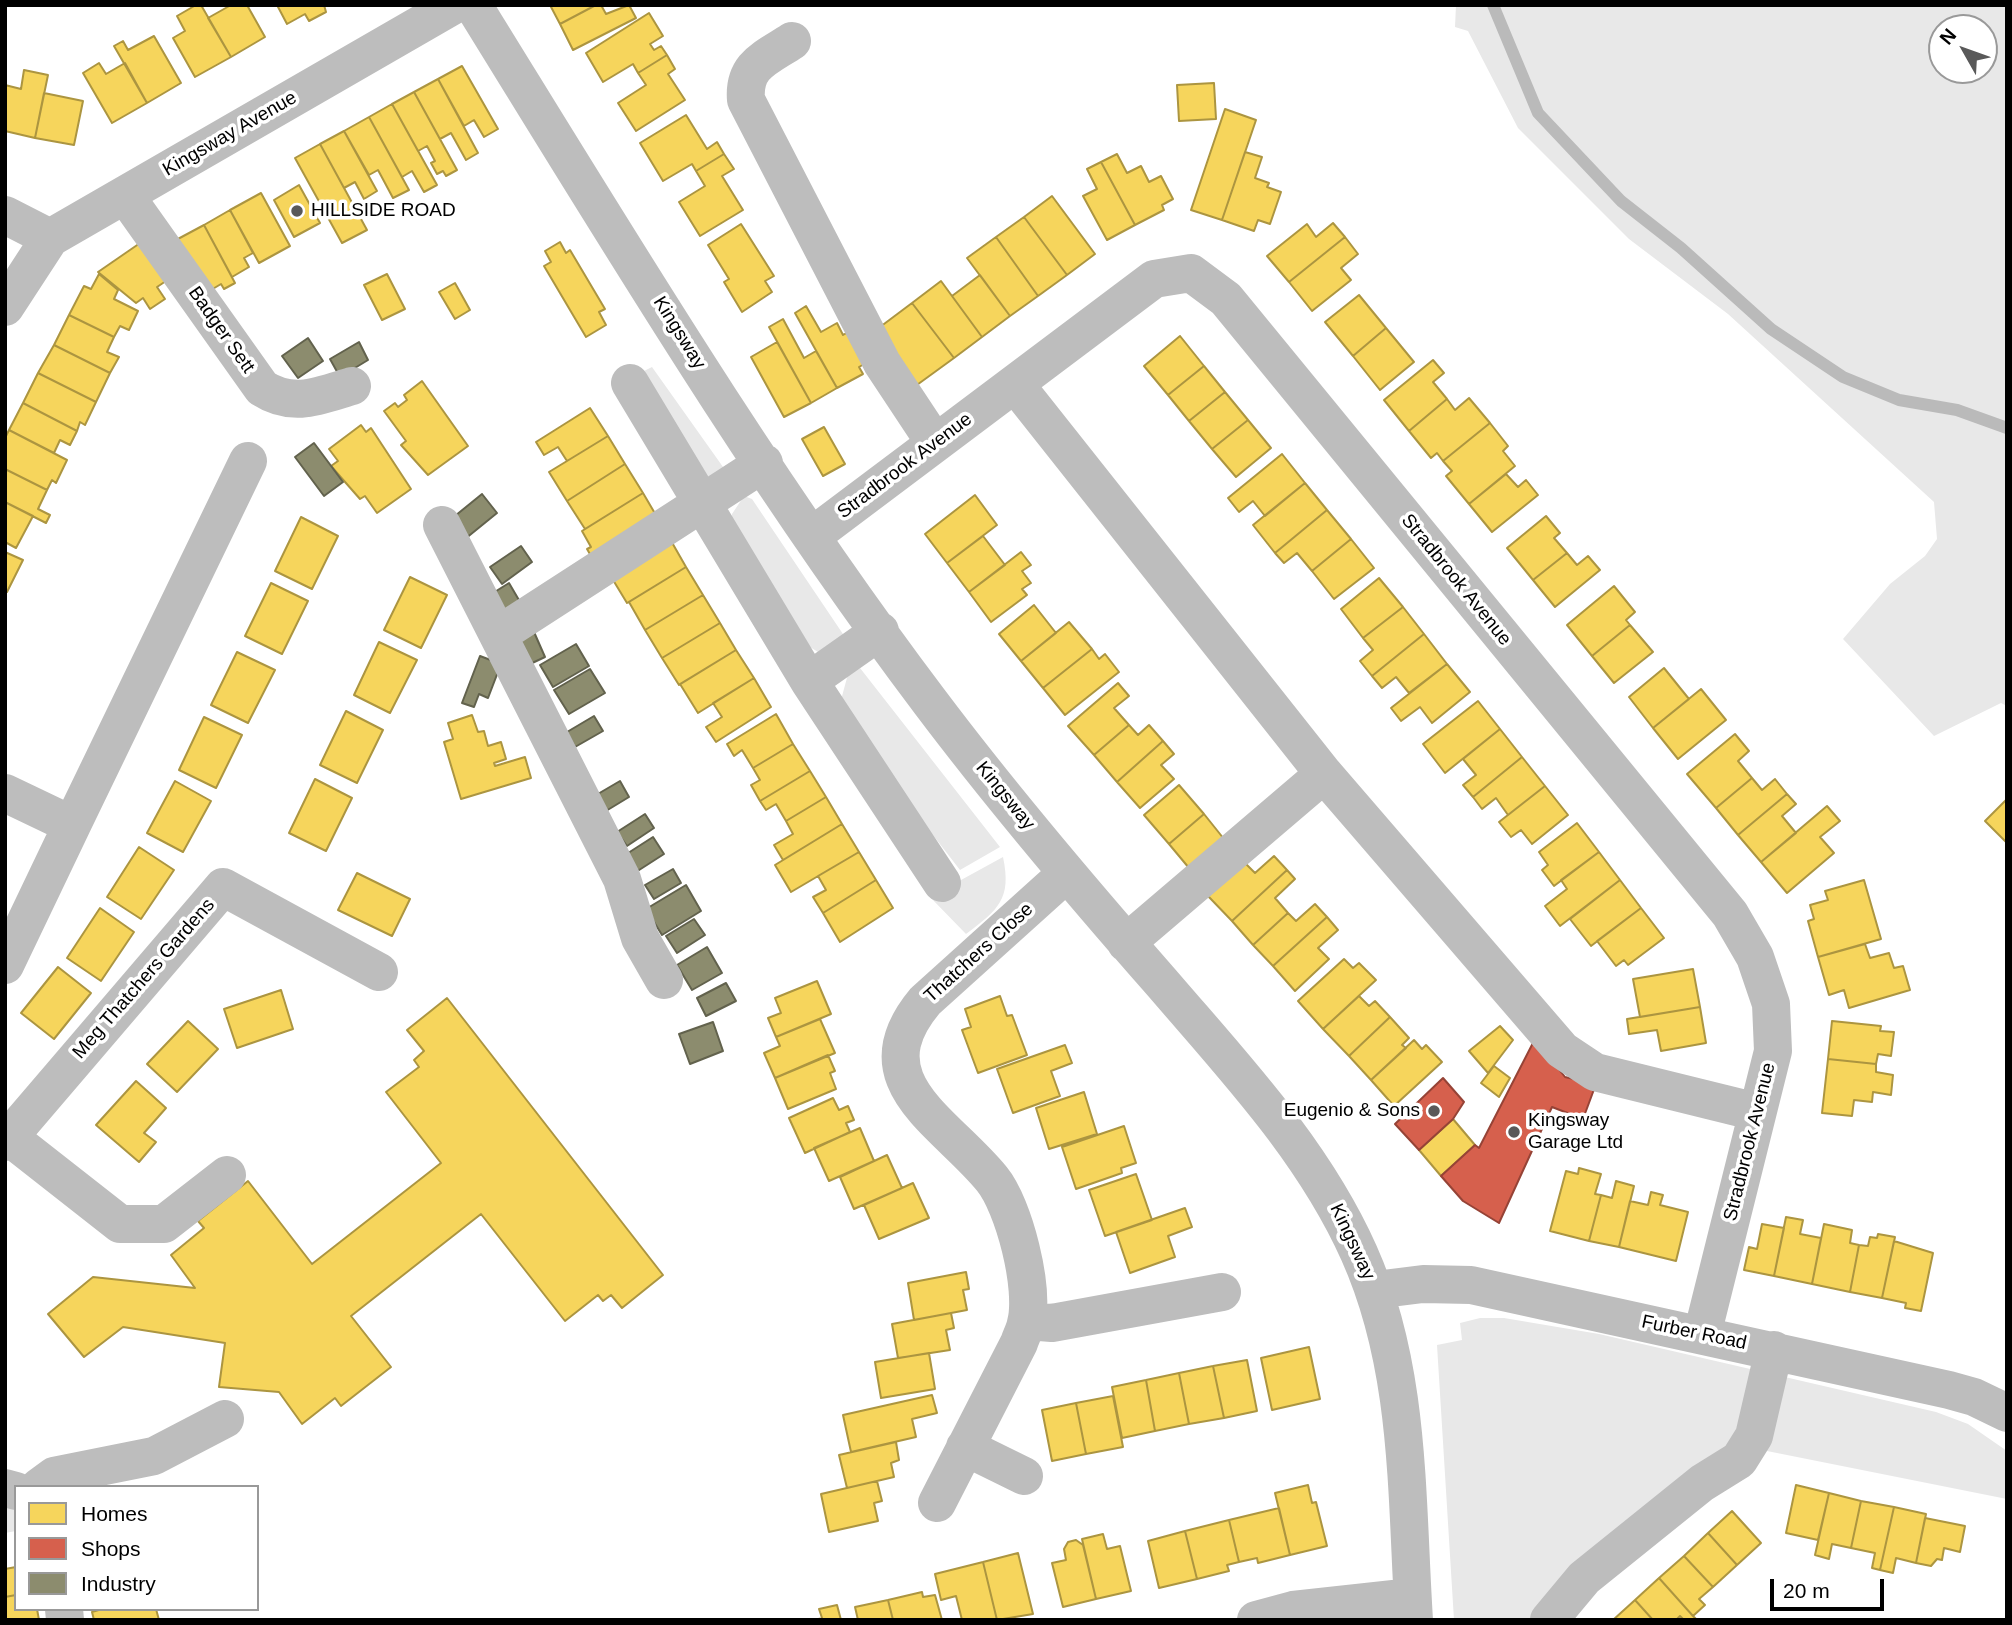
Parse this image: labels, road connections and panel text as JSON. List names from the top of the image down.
{
  "streets": {
    "street": [
      "Kingsway Avenue",
      "Badger Sett",
      "Kingsway",
      "Stradbrook Avenue",
      "Thatchers Close",
      "Meg Thatchers Gardens",
      "Furber Road"
    ]
  },
  "crossings": [
    ["Kingsway Avenue", "Badger Sett"],
    ["Kingsway", "Stradbrook Avenue"],
    ["Kingsway", "Thatchers Close"],
    ["Kingsway", "Furber Road"],
    ["Stradbrook Avenue", "Furber Road"]
  ],
  "places": ["HILLSIDE ROAD", "Eugenio & Sons", "Kingsway Garage Ltd"],
  "legend": ["Homes", "Shops", "Industry"],
  "scale_bar": "20 m",
  "north": "top left"
}
